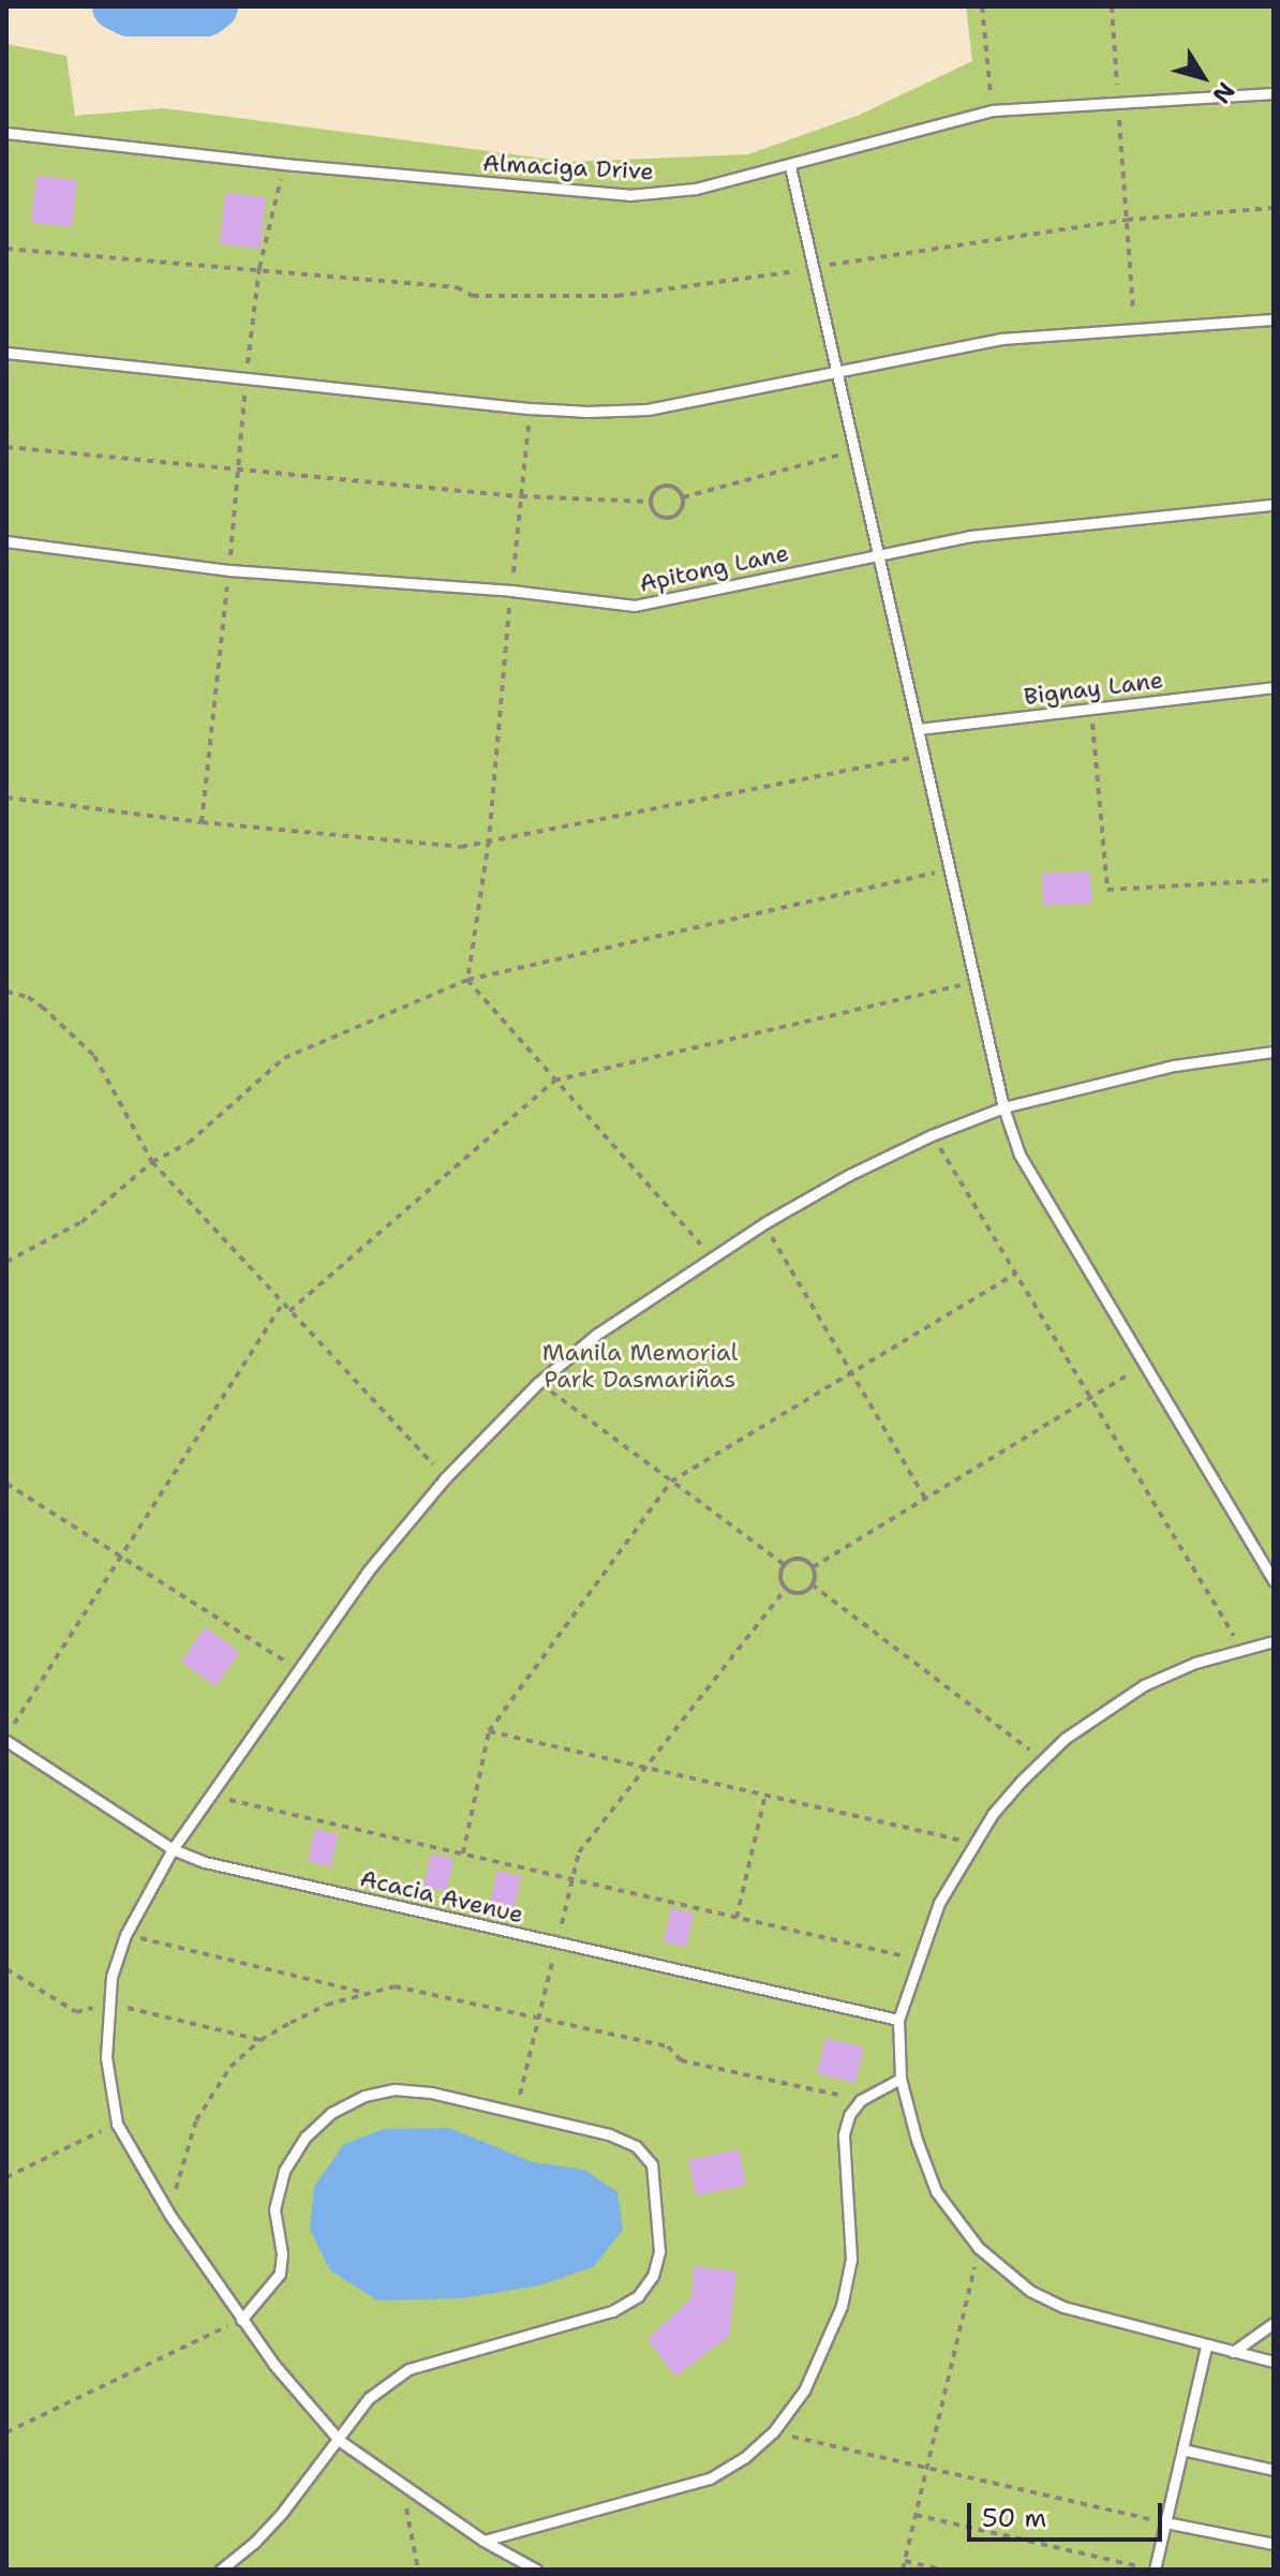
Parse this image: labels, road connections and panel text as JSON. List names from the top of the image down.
{
  "streets": {
    "lane": [
      "Almaciga Drive",
      "Apitong Lane",
      "Bignay Lane",
      "Acacia Avenue"
    ]
  },
  "parks": ["Manila Memorial Park Dasmariñas"],
  "scale_bar": "50 m",
  "north": "bottom right"
}
